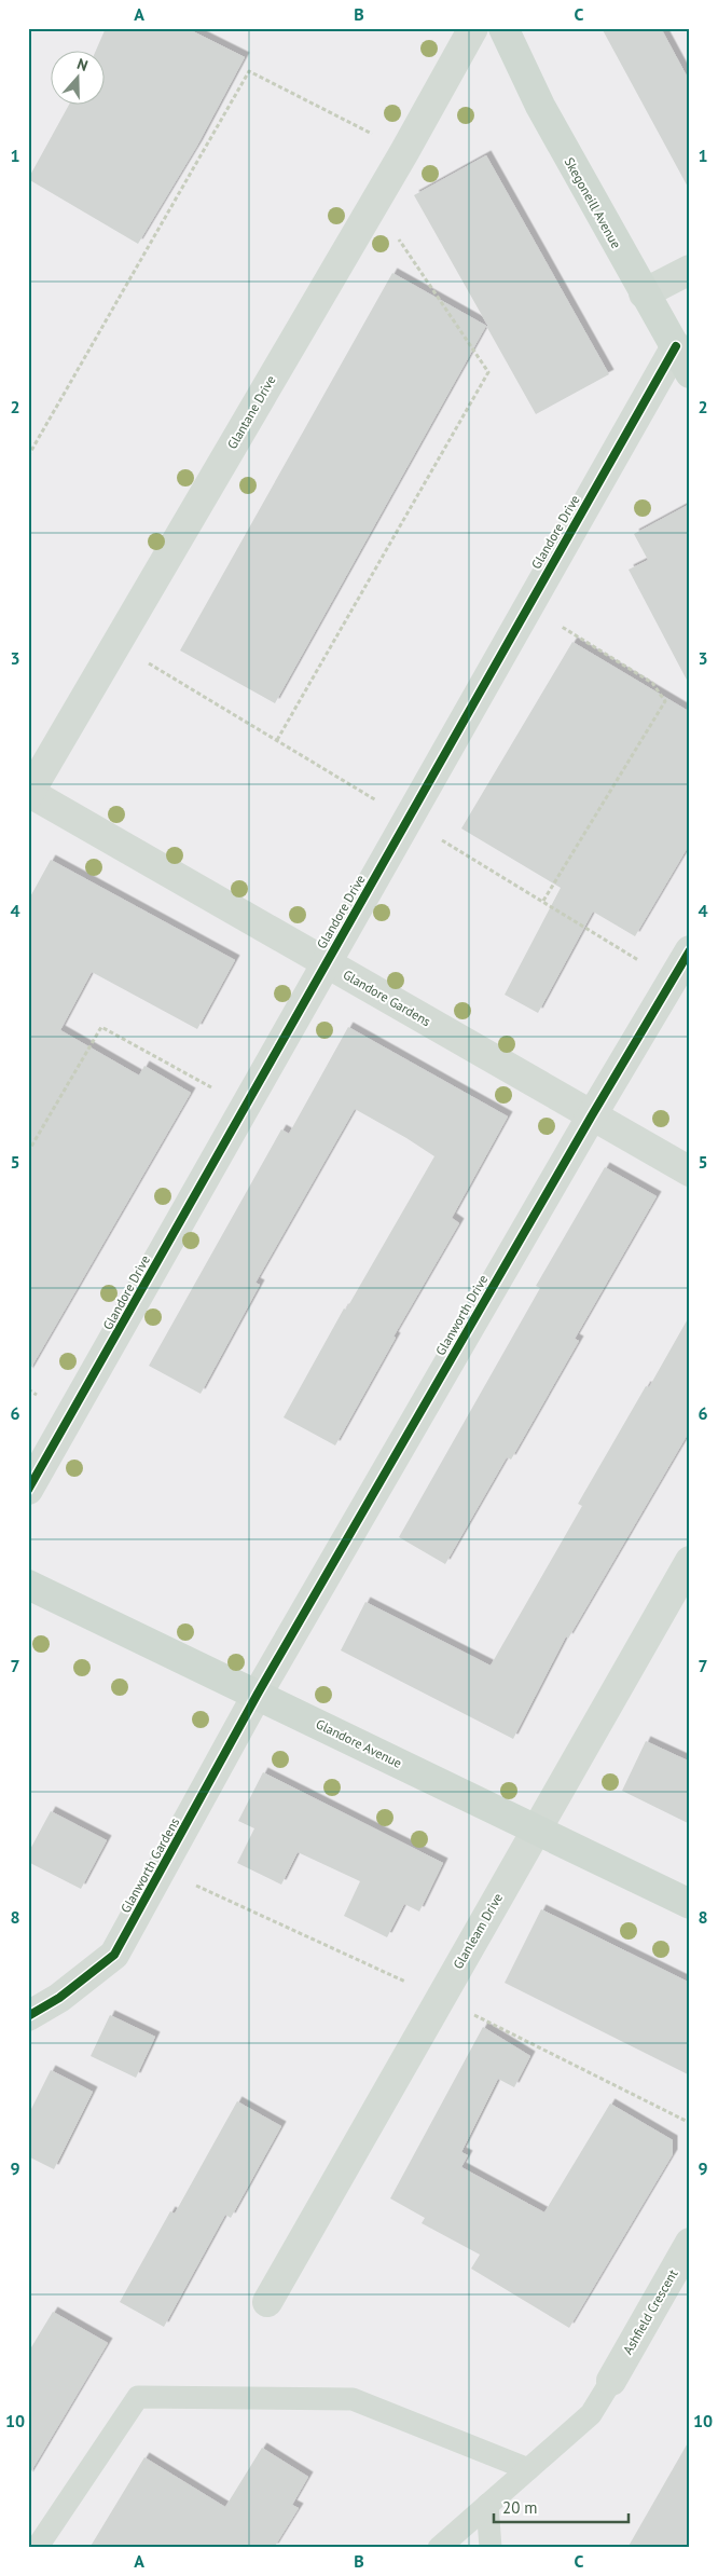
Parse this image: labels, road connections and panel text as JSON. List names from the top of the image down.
{
  "streets": {
    "street": [
      "Skegoneill Avenue",
      "Glantane Drive",
      "Glandore Drive",
      "Glandore Gardens",
      "Glanworth Drive",
      "Glandore Avenue",
      "Glanworth Gardens",
      "Glanleam Drive",
      "Ashfield Crescent"
    ]
  },
  "crossings": [
    ["Skegoneill Avenue", "Glandore Drive"],
    ["Glantane Drive", "Glandore Gardens"],
    ["Glandore Drive", "Glandore Gardens"],
    ["Glandore Gardens", "Glanworth Drive"],
    ["Glanworth Drive", "Glandore Avenue"],
    ["Glanworth Drive", "Glanworth Gardens"],
    ["Glandore Avenue", "Glanworth Gardens"],
    ["Glandore Avenue", "Glanleam Drive"]
  ],
  "scale_bar": "20 m",
  "north": "top",
  "grid": {
    "columns": ["A", "B", "C"],
    "rows": [
      "1",
      "2",
      "3",
      "4",
      "5",
      "6",
      "7",
      "8",
      "9",
      "10"
    ]
  }
}
